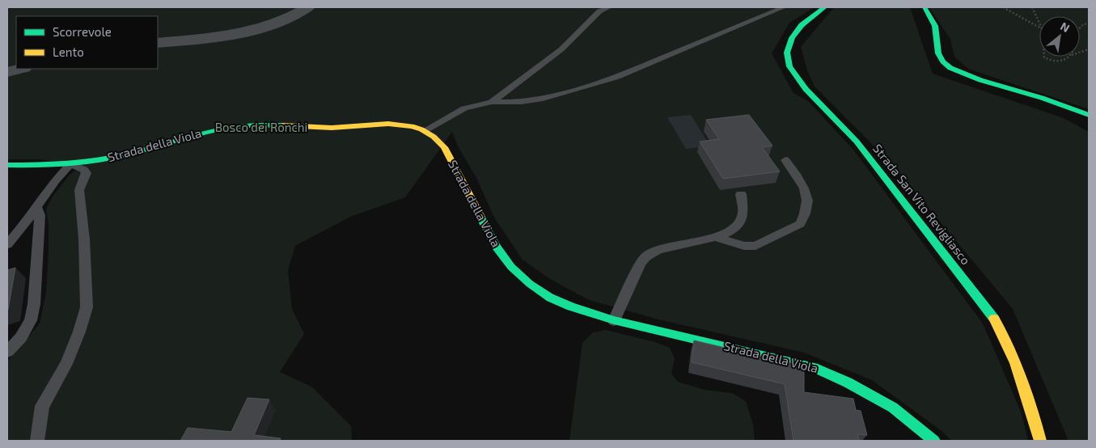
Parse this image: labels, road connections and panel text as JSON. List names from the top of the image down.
{
  "streets": {
    "street": ["Strada della Viola", "Strada San Vito Revigliasco"]
  },
  "parks": ["Bosco dei Ronchi"],
  "legend": ["Scorrevole", "Lento"],
  "north": "top right"
}
